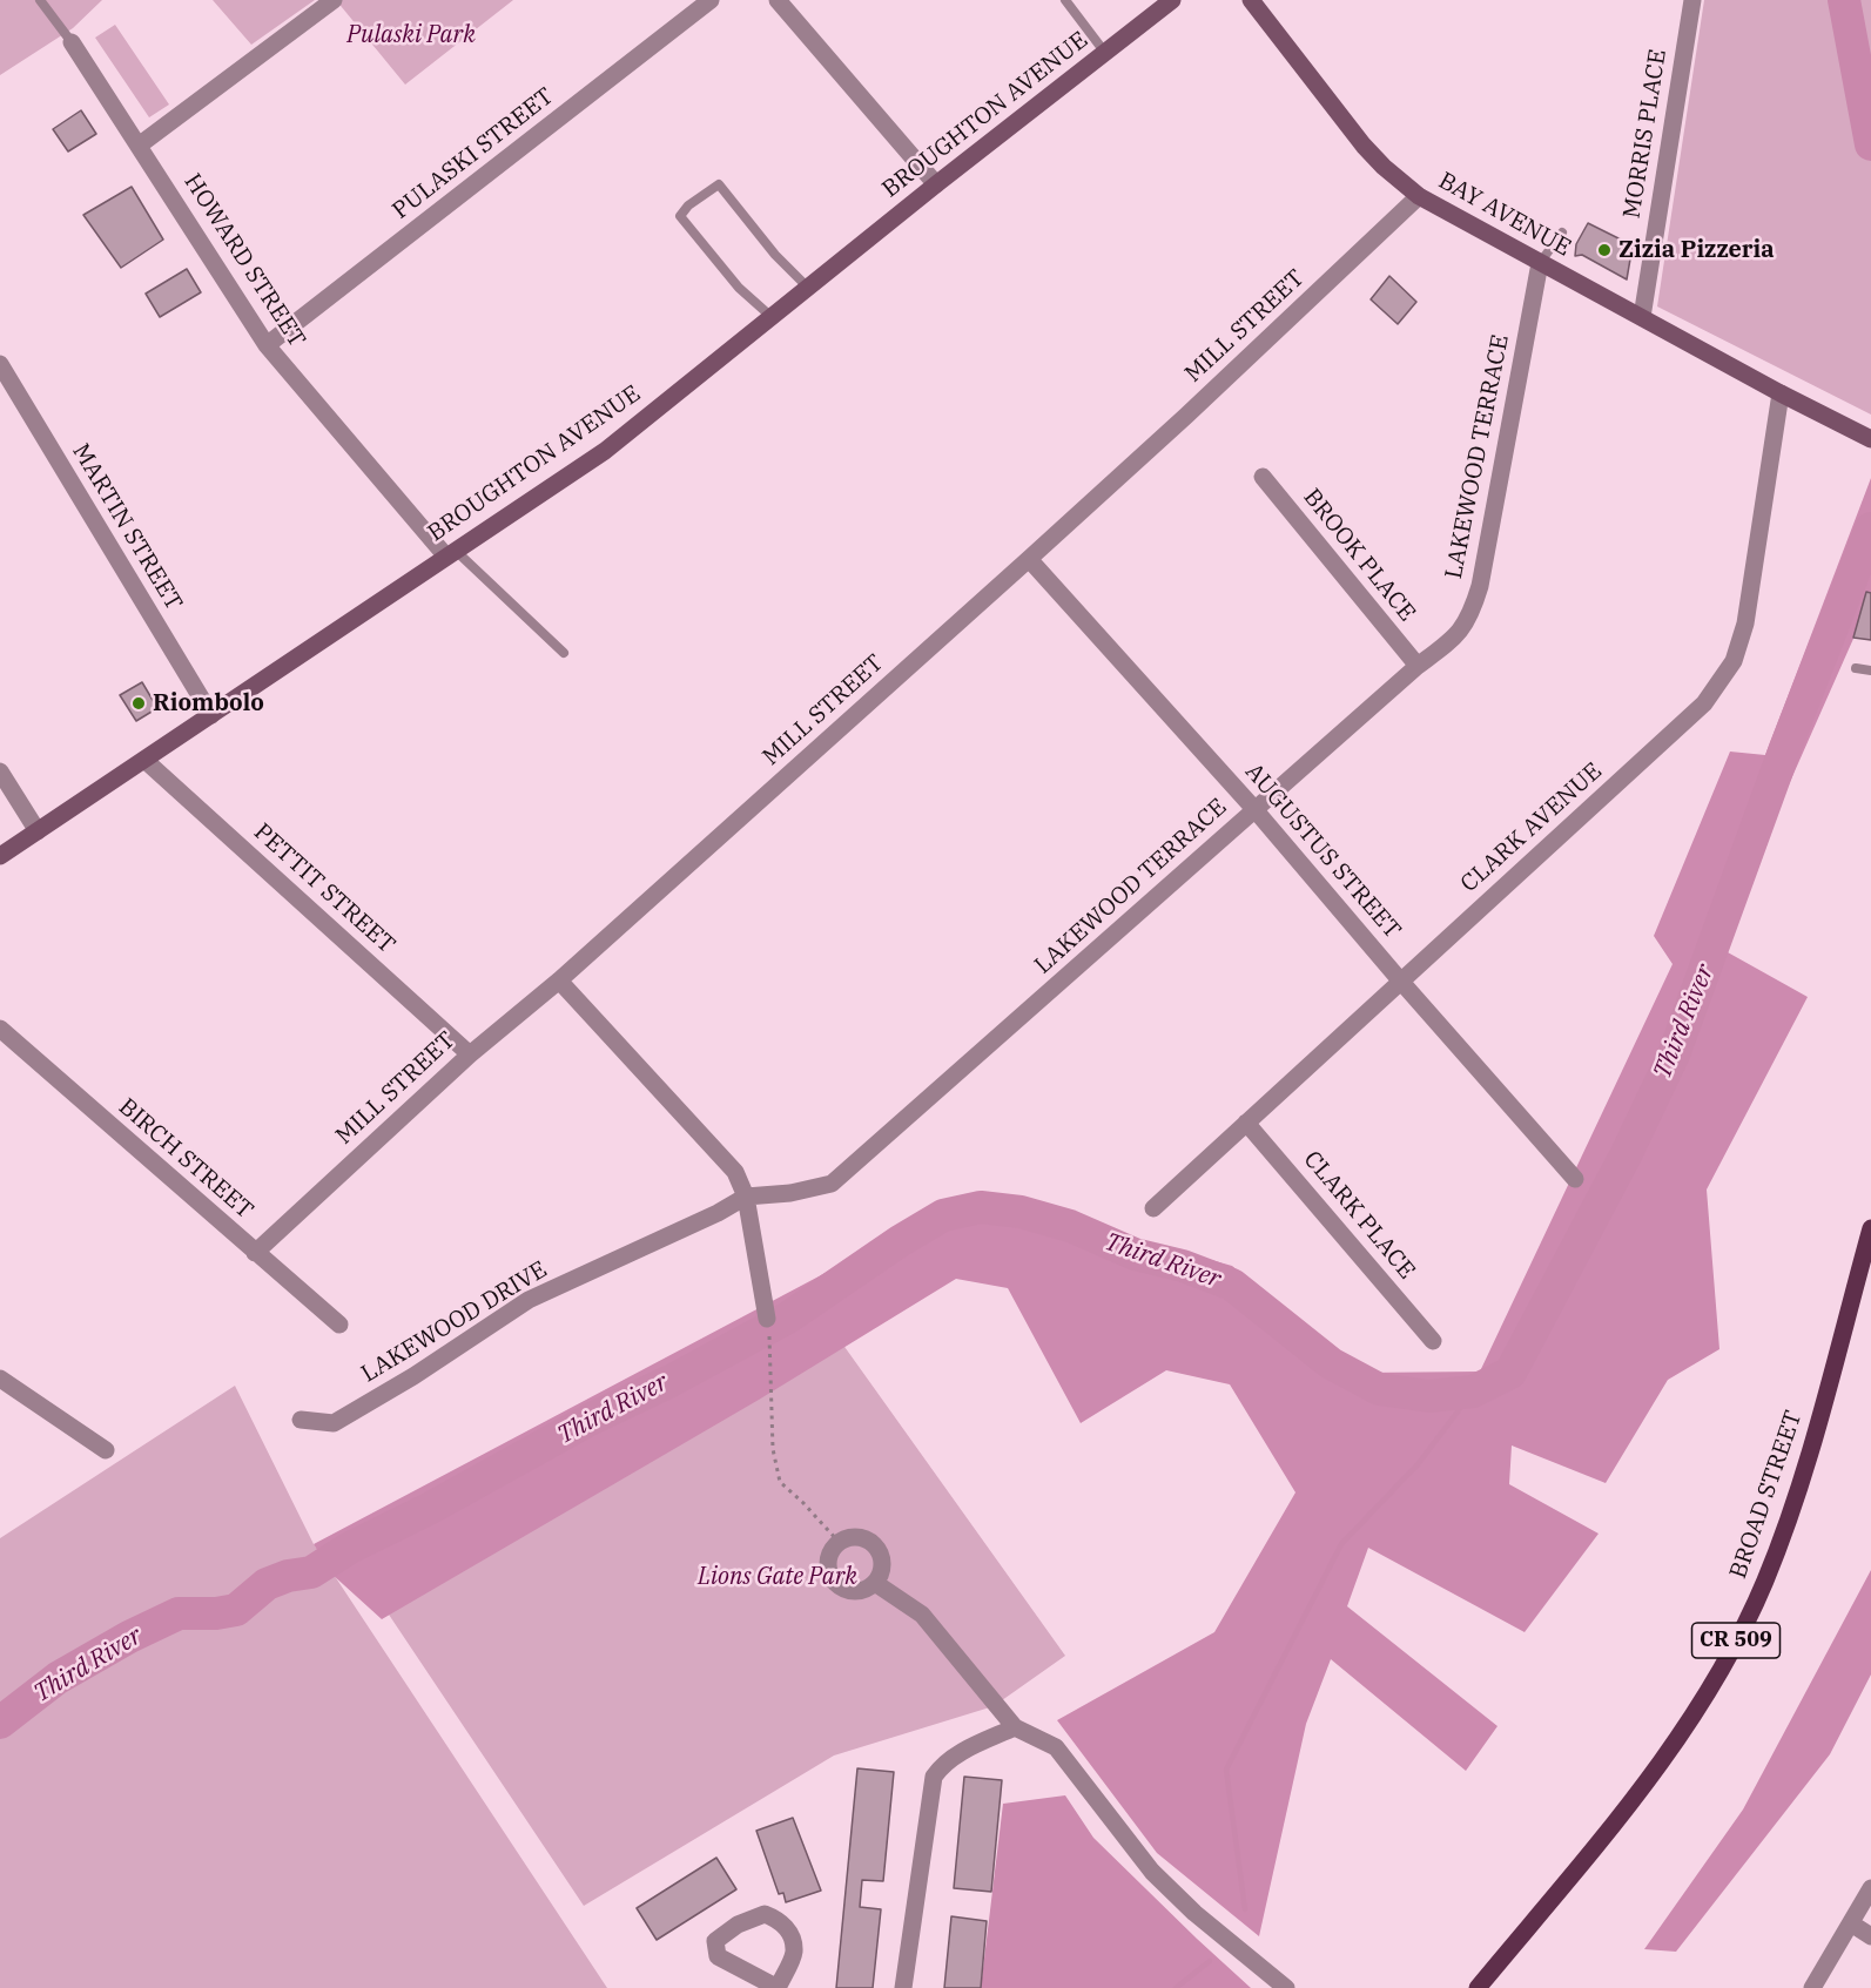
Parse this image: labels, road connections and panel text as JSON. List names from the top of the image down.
{
  "streets": {
    "main road": ["BROAD STREET", "CR 509"],
    "street": [
      "BROUGHTON AVENUE",
      "MORRIS PLACE",
      "PULASKI STREET",
      "BAY AVENUE",
      "HOWARD STREET",
      "MILL STREET",
      "LAKEWOOD TERRACE",
      "MARTIN STREET",
      "BROOK PLACE",
      "CLARK AVENUE",
      "AUGUSTUS STREET",
      "PETTIT STREET",
      "BIRCH STREET",
      "CLARK PLACE",
      "LAKEWOOD DRIVE"
    ]
  },
  "crossings": [
    ["BROUGHTON AVENUE", "HOWARD STREET"],
    ["BROUGHTON AVENUE", "MARTIN STREET"],
    ["BROUGHTON AVENUE", "PETTIT STREET"],
    ["MORRIS PLACE", "BAY AVENUE"],
    ["PULASKI STREET", "HOWARD STREET"],
    ["BAY AVENUE", "MILL STREET"],
    ["BAY AVENUE", "LAKEWOOD TERRACE"],
    ["BAY AVENUE", "CLARK AVENUE"],
    ["MILL STREET", "AUGUSTUS STREET"],
    ["MILL STREET", "PETTIT STREET"],
    ["MILL STREET", "BIRCH STREET"],
    ["LAKEWOOD TERRACE", "BROOK PLACE"],
    ["LAKEWOOD TERRACE", "AUGUSTUS STREET"],
    ["LAKEWOOD TERRACE", "LAKEWOOD DRIVE"],
    ["CLARK AVENUE", "AUGUSTUS STREET"],
    ["CLARK AVENUE", "CLARK PLACE"]
  ],
  "water": ["Third River"],
  "parks": ["Pulaski Park", "Lions Gate Park"],
  "places": ["Zizia Pizzeria", "Riombolo"]
}
